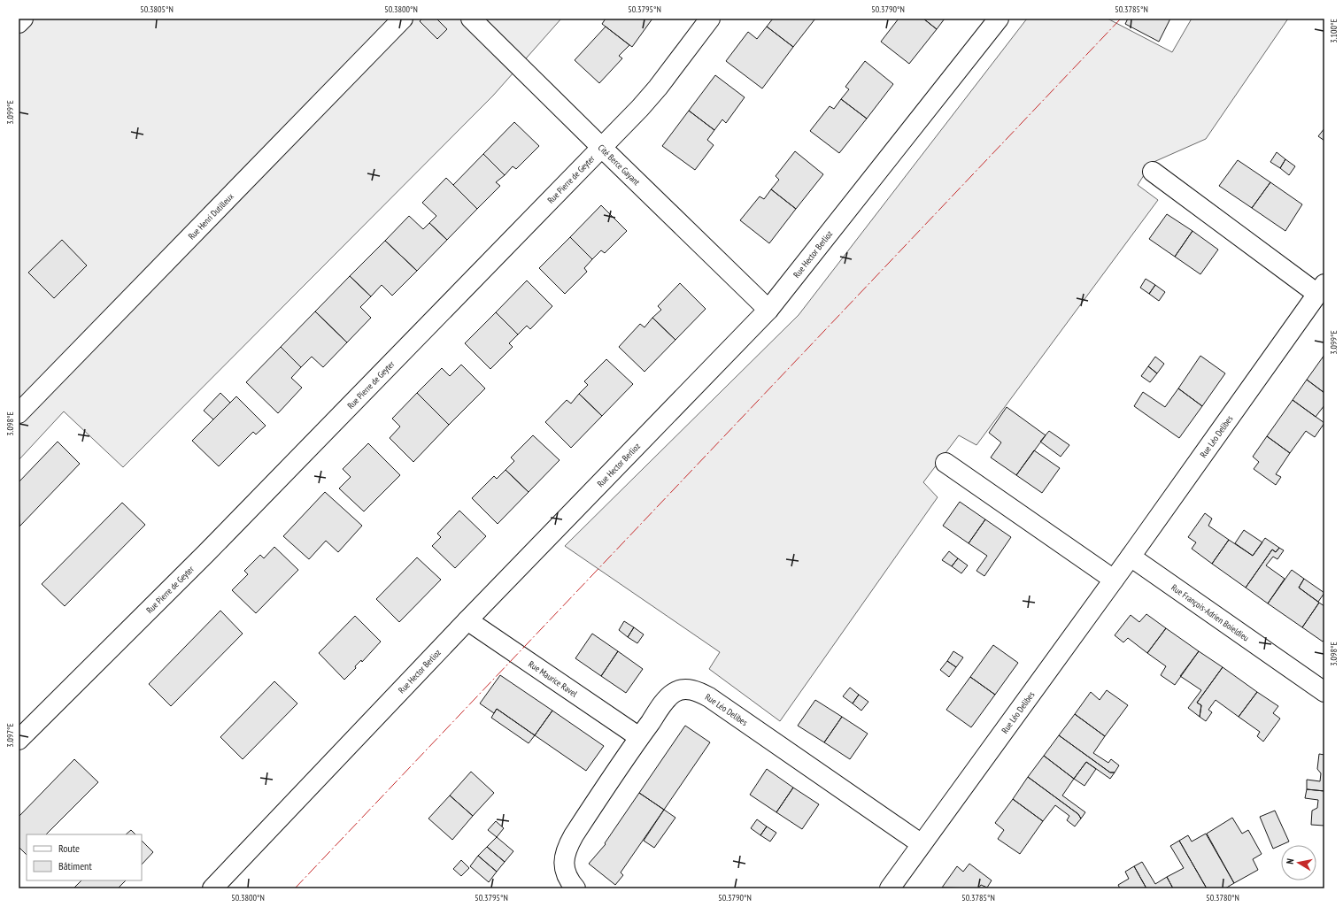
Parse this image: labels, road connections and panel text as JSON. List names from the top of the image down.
{
  "streets": {
    "street": [
      "Cité Berce Gayant",
      "Rue Pierre de Geyter",
      "Rue Henri Dutilleux",
      "Rue Hector Berlioz",
      "Rue Léo Delibes",
      "Rue François-Adrien Boieldieu",
      "Rue Maurice Ravel"
    ]
  },
  "crossings": [
    ["Cité Berce Gayant", "Rue Pierre de Geyter"],
    ["Cité Berce Gayant", "Rue Hector Berlioz"],
    ["Rue Hector Berlioz", "Rue Maurice Ravel"],
    ["Rue Léo Delibes", "Rue François-Adrien Boieldieu"],
    ["Rue Léo Delibes", "Rue Maurice Ravel"]
  ],
  "legend": ["Route", "Bâtiment"],
  "north": "left",
  "coordinates": [
    "50.3805°N",
    "50.3800°N",
    "50.3795°N",
    "50.3790°N",
    "50.3785°N",
    "3.100°E",
    "3.099°E",
    "3.098°E",
    "3.097°E",
    "50.3780°N"
  ]
}
